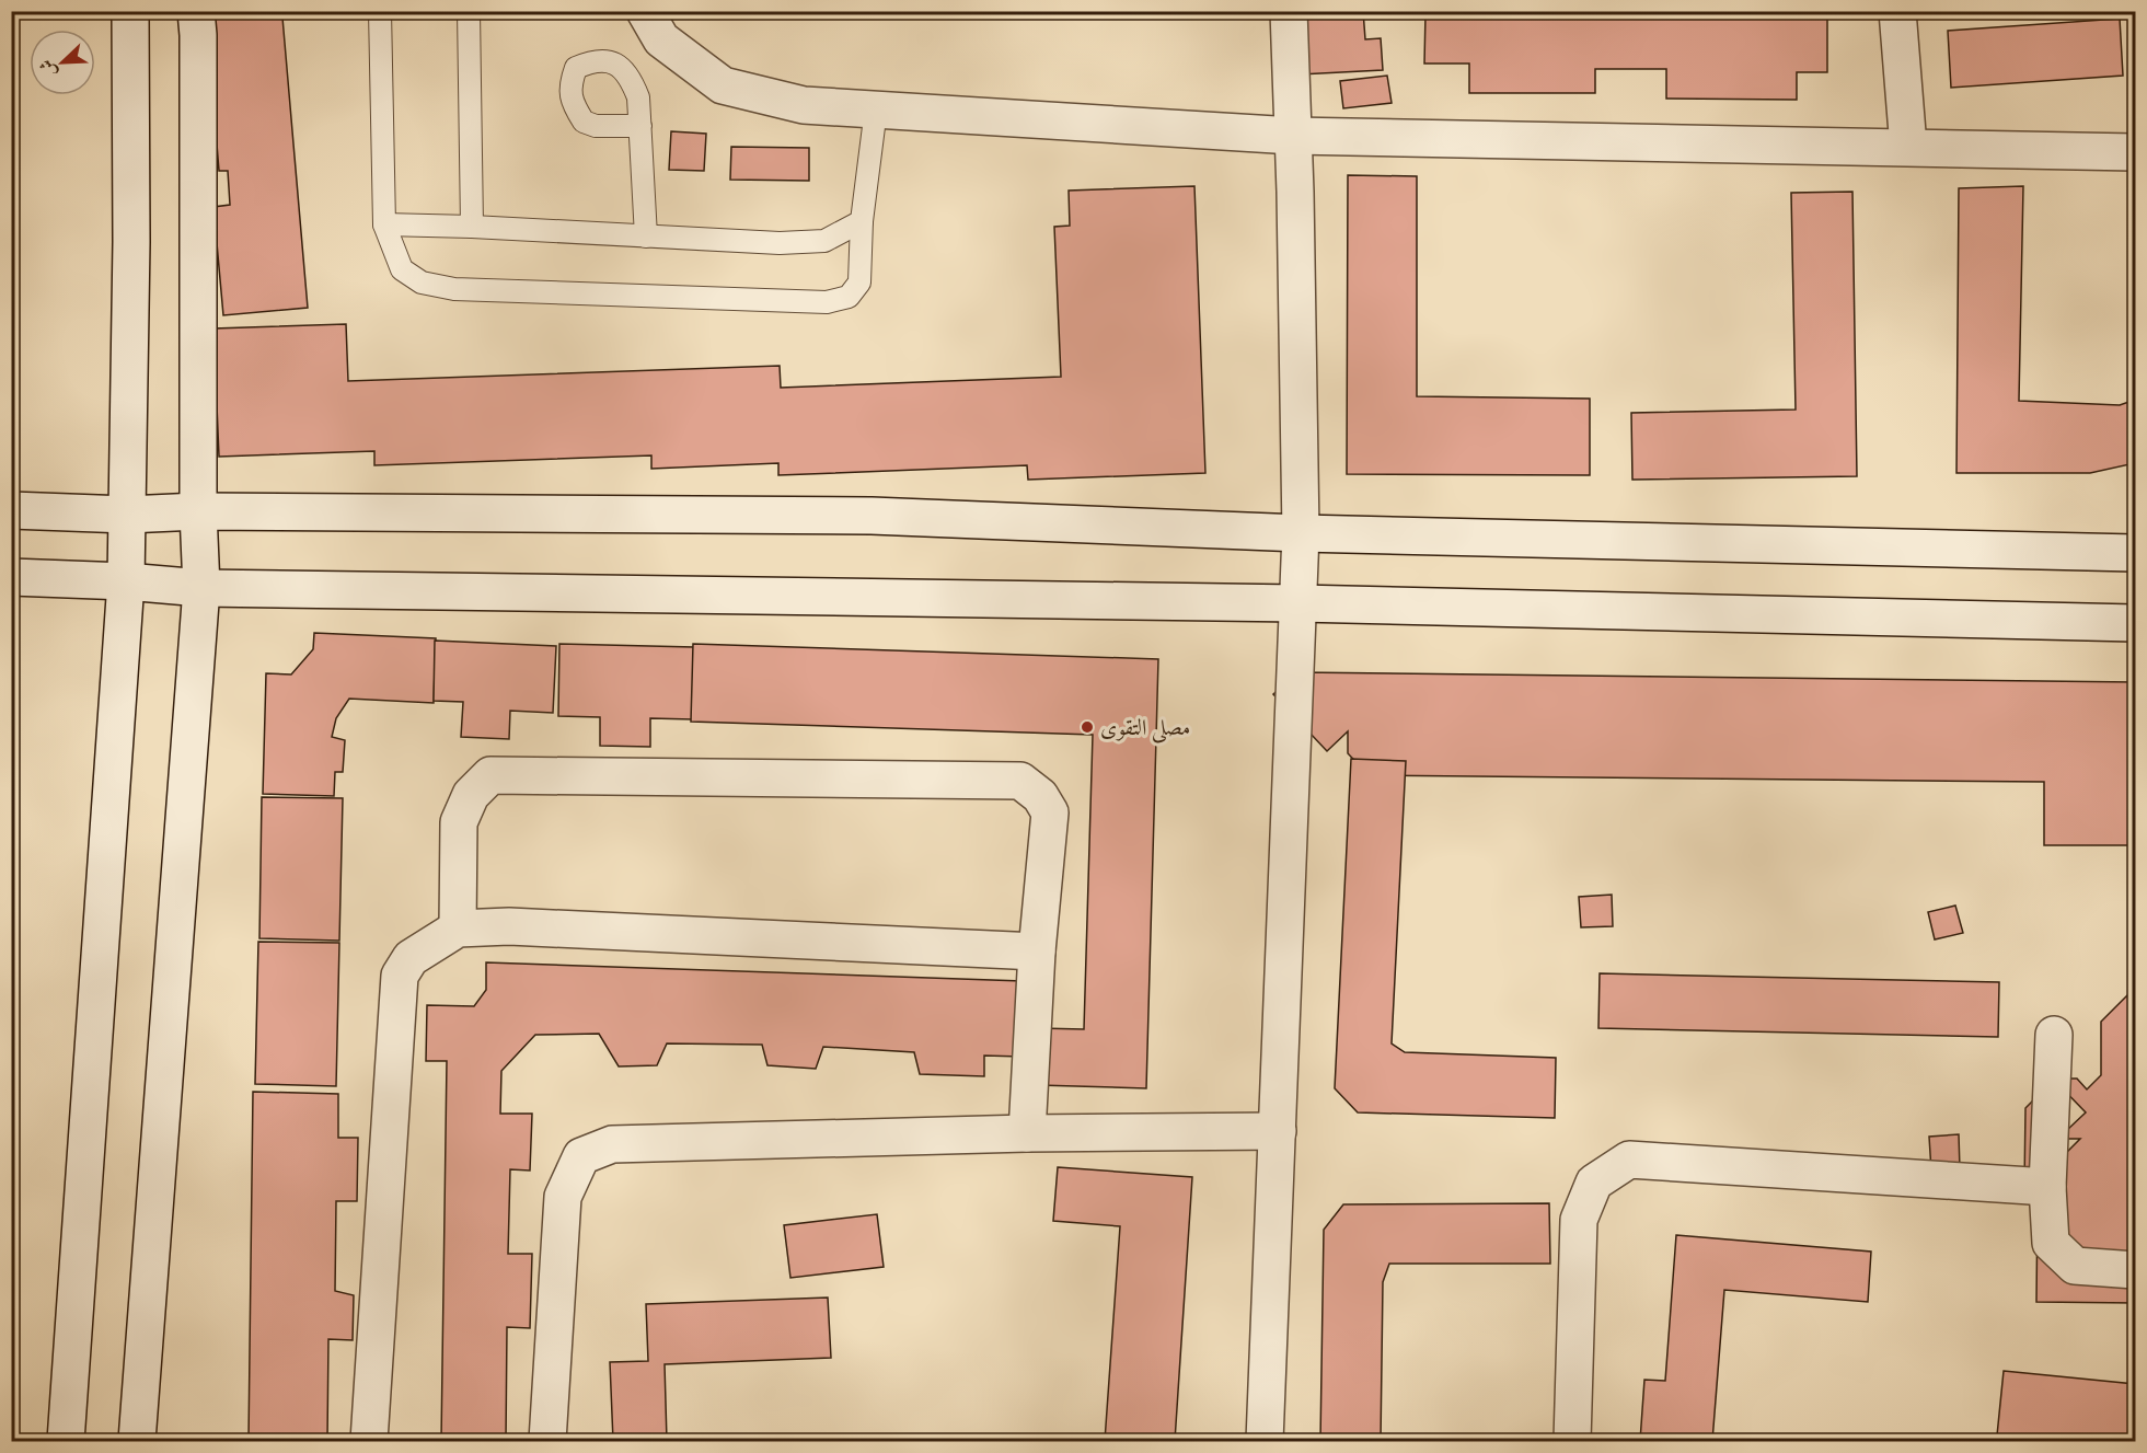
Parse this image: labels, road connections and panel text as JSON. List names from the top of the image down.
{
  "places": ["مصلى التقوى"],
  "north": "bottom left"
}
